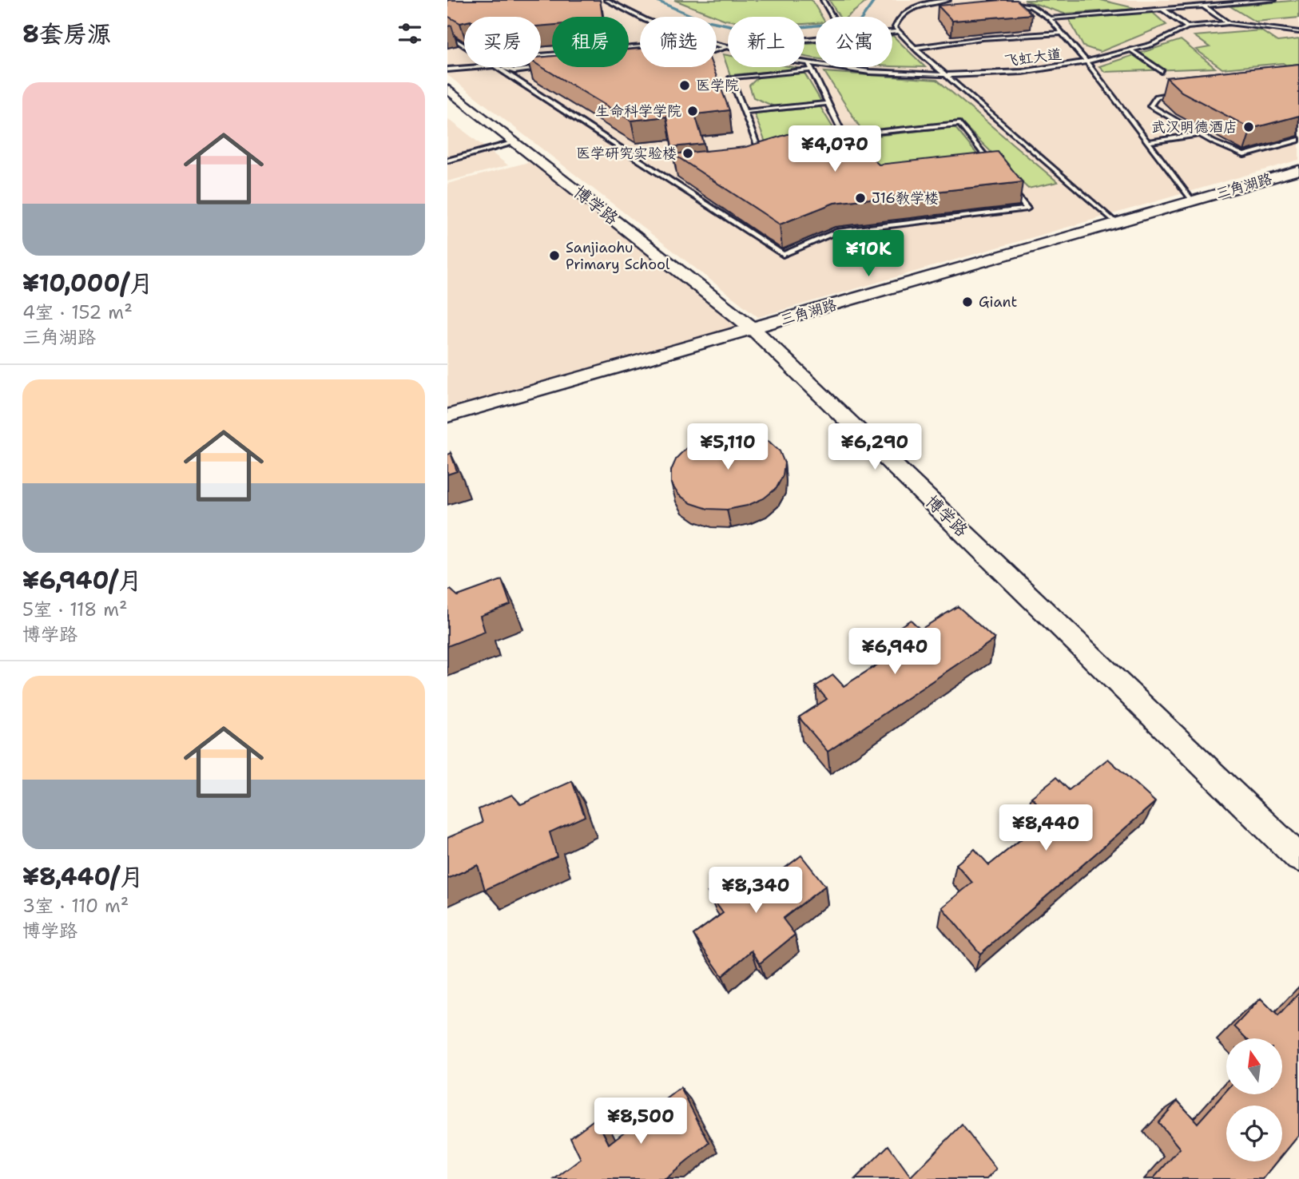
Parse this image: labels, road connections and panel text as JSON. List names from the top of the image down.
{
  "streets": {
    "street": ["三角湖路", "博学路"],
    "lane": ["飞虹大道"]
  },
  "crossings": [
    ["三角湖路", "博学路"]
  ],
  "places": [
    "医学院",
    "生命科学学院",
    "武汉明德酒店",
    "医学研究实验楼",
    "J16教学楼",
    "Sanjiaohu Primary School",
    "Giant"
  ],
  "north": "top",
  "page": {
    "heading": "8套房源",
    "chip": [
      "买房",
      "租房",
      "筛选",
      "新上",
      "公寓"
    ],
    "list": [
      {
        "name": "¥10,000/月",
        "note": "4室 · 152 m² · 三角湖路"
      },
      {
        "name": "¥6,940/月",
        "note": "5室 · 118 m² · 博学路"
      },
      {
        "name": "¥8,440/月",
        "note": "3室 · 110 m² · 博学路"
      }
    ],
    "price": [
      "¥4,070",
      "¥10K",
      "¥5,110",
      "¥6,290",
      "¥6,940",
      "¥8,440",
      "¥8,340",
      "¥8,500"
    ]
  }
}
